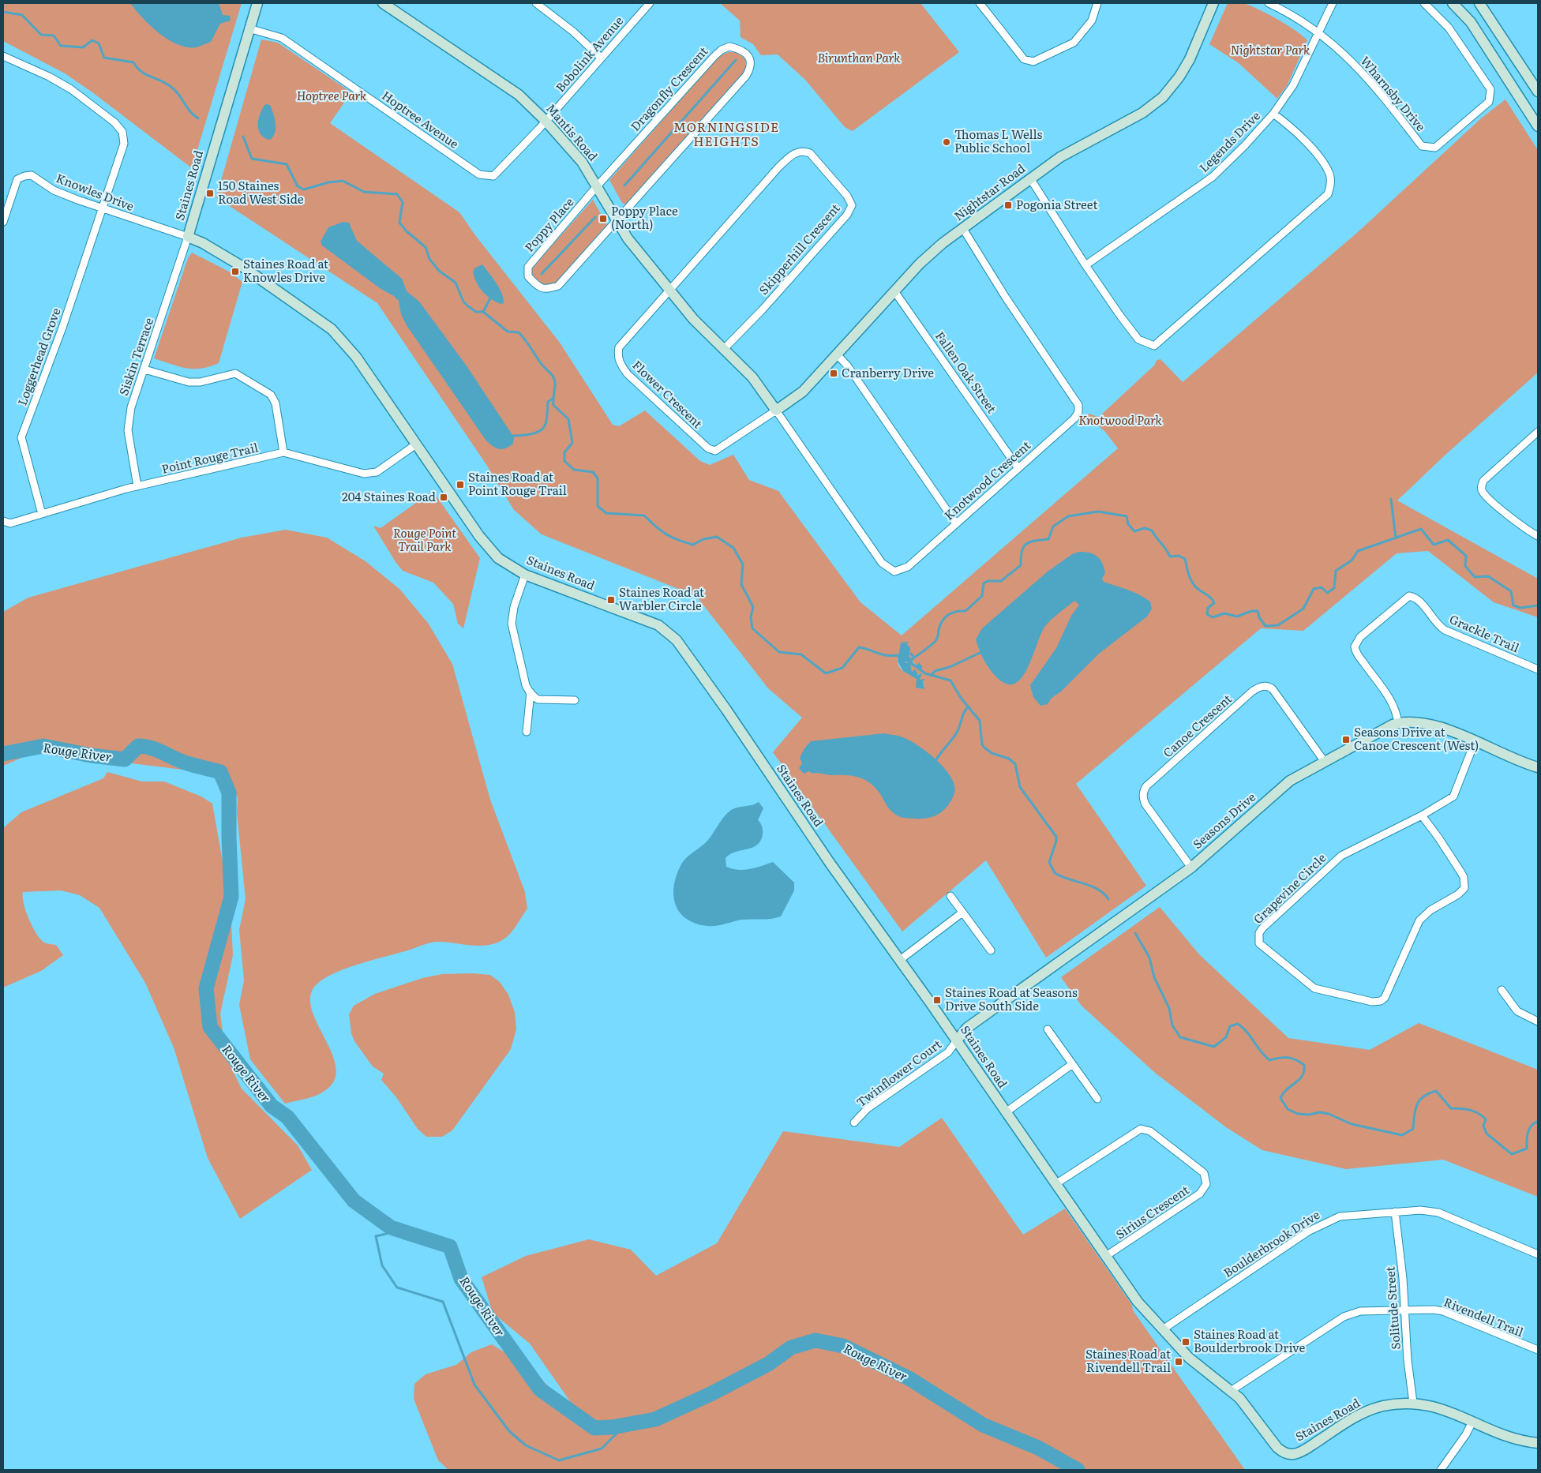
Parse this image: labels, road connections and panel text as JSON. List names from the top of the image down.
{
  "streets": {
    "street": [
      "Bobolink Avenue",
      "Dragonfly Crescent",
      "Wharnsby Drive",
      "Hoptree Avenue",
      "Mantis Road",
      "Legends Drive",
      "Staines Road",
      "Knowles Drive",
      "Nightstar Road",
      "Poppy Place",
      "Skipperhill Crescent",
      "Loggerhead Grove",
      "Siskin Terrace",
      "Fallen Oak Street",
      "Flower Crescent",
      "Point Rouge Trail",
      "Knotwood Crescent",
      "Grackle Trail",
      "Canoe Crescent",
      "Seasons Drive",
      "Grapevine Circle",
      "Twinflower Court",
      "Sirius Crescent",
      "Boulderbrook Drive",
      "Solitude Street",
      "Rivendell Trail"
    ]
  },
  "crossings": [
    ["Bobolink Avenue", "Hoptree Avenue"],
    ["Bobolink Avenue", "Mantis Road"],
    ["Dragonfly Crescent", "Mantis Road"],
    ["Dragonfly Crescent", "Poppy Place"],
    ["Wharnsby Drive", "Legends Drive"],
    ["Hoptree Avenue", "Mantis Road"],
    ["Hoptree Avenue", "Staines Road"],
    ["Mantis Road", "Nightstar Road"],
    ["Mantis Road", "Poppy Place"],
    ["Mantis Road", "Skipperhill Crescent"],
    ["Mantis Road", "Flower Crescent"],
    ["Mantis Road", "Knotwood Crescent"],
    ["Staines Road", "Knowles Drive"],
    ["Staines Road", "Siskin Terrace"],
    ["Staines Road", "Point Rouge Trail"],
    ["Staines Road", "Seasons Drive"],
    ["Staines Road", "Twinflower Court"],
    ["Staines Road", "Sirius Crescent"],
    ["Staines Road", "Boulderbrook Drive"],
    ["Staines Road", "Solitude Street"],
    ["Staines Road", "Rivendell Trail"],
    ["Knowles Drive", "Loggerhead Grove"],
    ["Knowles Drive", "Siskin Terrace"],
    ["Nightstar Road", "Fallen Oak Street"],
    ["Nightstar Road", "Flower Crescent"],
    ["Nightstar Road", "Knotwood Crescent"],
    ["Skipperhill Crescent", "Flower Crescent"],
    ["Loggerhead Grove", "Point Rouge Trail"],
    ["Siskin Terrace", "Point Rouge Trail"],
    ["Fallen Oak Street", "Knotwood Crescent"],
    ["Flower Crescent", "Knotwood Crescent"],
    ["Grackle Trail", "Seasons Drive"],
    ["Canoe Crescent", "Seasons Drive"],
    ["Seasons Drive", "Grapevine Circle"],
    ["Seasons Drive", "Twinflower Court"],
    ["Boulderbrook Drive", "Solitude Street"],
    ["Solitude Street", "Rivendell Trail"]
  ],
  "districts": ["MORNINGSIDE HEIGHTS"],
  "water": ["Rouge River"],
  "parks": [
    "Nightstar Park",
    "Birunthan Park",
    "Hoptree Park",
    "Knotwood Park",
    "Rouge Point Trail Park"
  ],
  "places": {
    "other": ["Thomas L Wells Public School"],
    "transit": [
      "150 Staines Road West Side",
      "Pogonia Street",
      "Poppy Place (North)",
      "Staines Road at Knowles Drive",
      "Cranberry Drive",
      "Staines Road at Point Rouge Trail",
      "204 Staines Road",
      "Staines Road at Warbler Circle",
      "Seasons Drive at Canoe Crescent (West)",
      "Staines Road at Seasons Drive South Side",
      "Staines Road at Boulderbrook Drive",
      "Staines Road at Rivendell Trail"
    ]
  }
}
